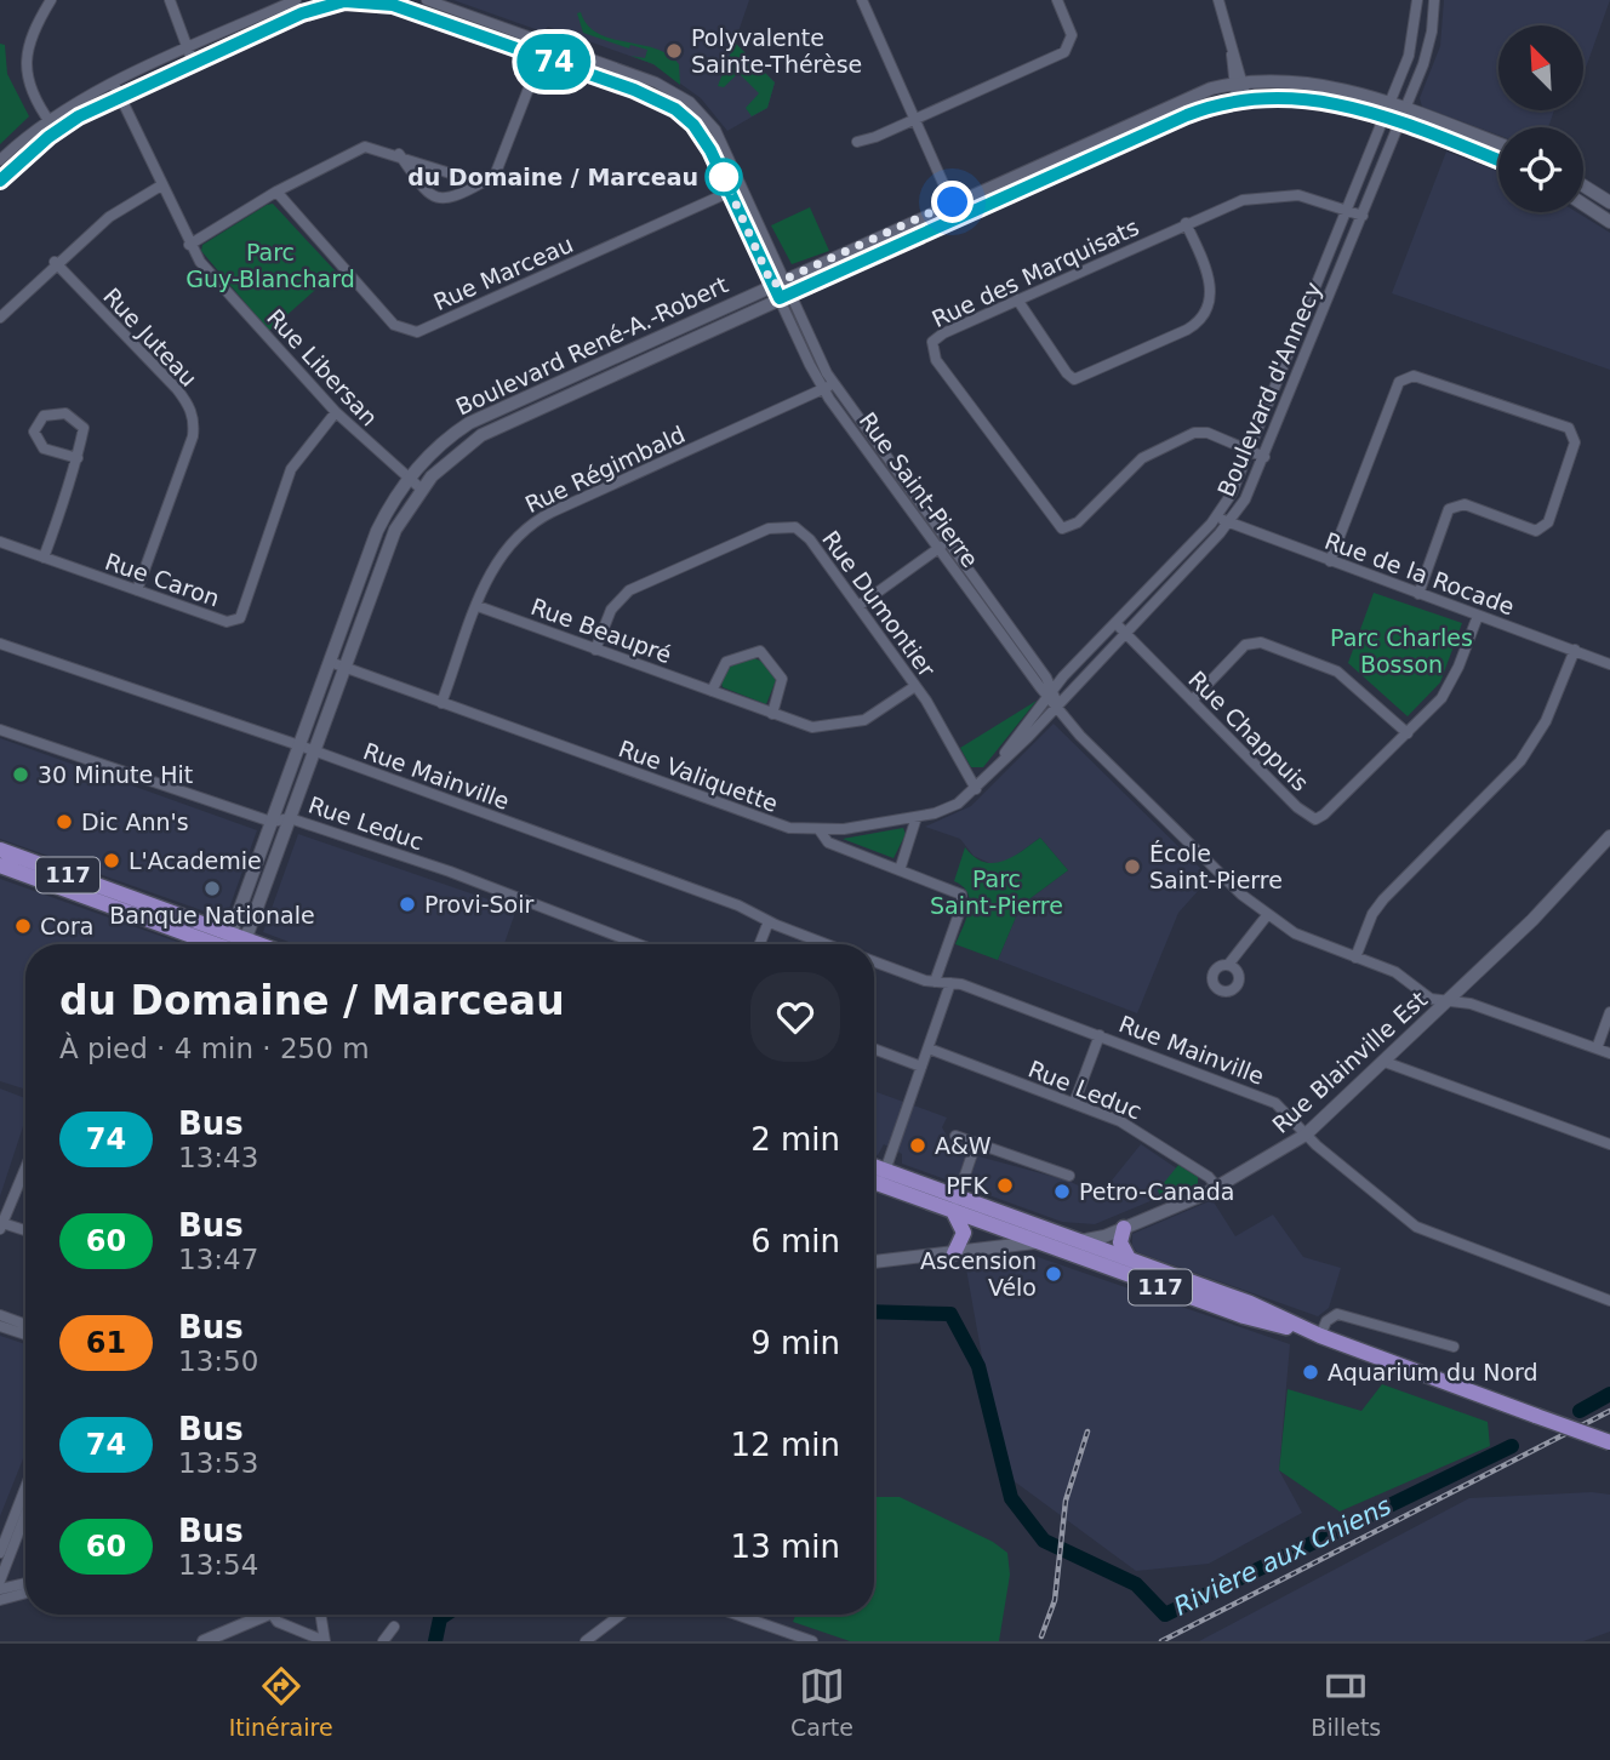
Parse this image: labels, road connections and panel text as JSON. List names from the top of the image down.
{
  "streets": {
    "main road": ["117"],
    "street": [
      "Rue Marceau",
      "Rue des Marquisats",
      "Rue Juteau",
      "Boulevard René-A.-Robert",
      "Rue Libersan",
      "Boulevard d'Annecy",
      "Rue Régimbald",
      "Rue Saint-Pierre",
      "Rue de la Rocade",
      "Rue Caron",
      "Rue Dumontier",
      "Rue Beaupré",
      "Rue Chappuis",
      "Rue Mainville",
      "Rue Valiquette",
      "Rue Leduc",
      "Rue Blainville Est"
    ]
  },
  "crossings": [
    ["Rue Marceau", "Rue Saint-Pierre"],
    ["Rue des Marquisats", "Boulevard d'Annecy"],
    ["Rue Juteau", "Rue Caron"],
    ["Boulevard René-A.-Robert", "Rue Libersan"],
    ["Boulevard René-A.-Robert", "Boulevard d'Annecy"],
    ["Boulevard René-A.-Robert", "Rue Saint-Pierre"],
    ["Boulevard René-A.-Robert", "Rue Mainville"],
    ["Boulevard René-A.-Robert", "Rue Valiquette"],
    ["Boulevard René-A.-Robert", "Rue Leduc"],
    ["Rue Libersan", "Rue Saint-Pierre"],
    ["Rue Libersan", "Rue Caron"],
    ["Boulevard d'Annecy", "Rue Saint-Pierre"],
    ["Boulevard d'Annecy", "Rue de la Rocade"],
    ["Boulevard d'Annecy", "Rue Dumontier"],
    ["Boulevard d'Annecy", "Rue Chappuis"],
    ["Boulevard d'Annecy", "Rue Valiquette"],
    ["Rue Régimbald", "Rue Saint-Pierre"],
    ["Rue Régimbald", "Rue Beaupré"],
    ["Rue Régimbald", "Rue Valiquette"],
    ["Rue Saint-Pierre", "Rue Blainville Est"],
    ["Rue de la Rocade", "Rue Chappuis"],
    ["Rue Dumontier", "Rue Beaupré"],
    ["Rue Mainville", "Rue Valiquette"],
    ["Rue Mainville", "Rue Blainville Est"],
    ["Rue Leduc", "Rue Blainville Est"],
    ["117", "Rue Blainville Est"]
  ],
  "water": ["Rivière aux Chiens"],
  "parks": ["Parc Guy-Blanchard", "Parc Charles Bosson", "Parc Saint-Pierre"],
  "places": [
    "Polyvalente Sainte-Thérèse",
    "du Domaine / Marceau",
    "30 Minute Hit",
    "Dic Ann's",
    "L'Academie",
    "École Saint-Pierre",
    "Banque Nationale",
    "Provi-Soir",
    "Cora",
    "A&W",
    "PFK",
    "Petro-Canada",
    "Ascension Vélo",
    "Aquarium du Nord"
  ],
  "lines": ["bus line 74"],
  "north": "top left",
  "page": {
    "on_map": "74",
    "heading": ["du Domaine / Marceau", "À pied · 4 min · 250 m"],
    "list": [
      {
        "mark": "74",
        "name": "Bus",
        "note": "13:43",
        "value": "2 min"
      },
      {
        "mark": "60",
        "name": "Bus",
        "note": "13:47",
        "value": "6 min"
      },
      {
        "mark": "61",
        "name": "Bus",
        "note": "13:50",
        "value": "9 min"
      },
      {
        "mark": "74",
        "name": "Bus",
        "note": "13:53",
        "value": "12 min"
      },
      {
        "mark": "60",
        "name": "Bus",
        "note": "13:54",
        "value": "13 min"
      }
    ],
    "tabs": ["Itinéraire", "Carte", "Billets"]
  }
}
